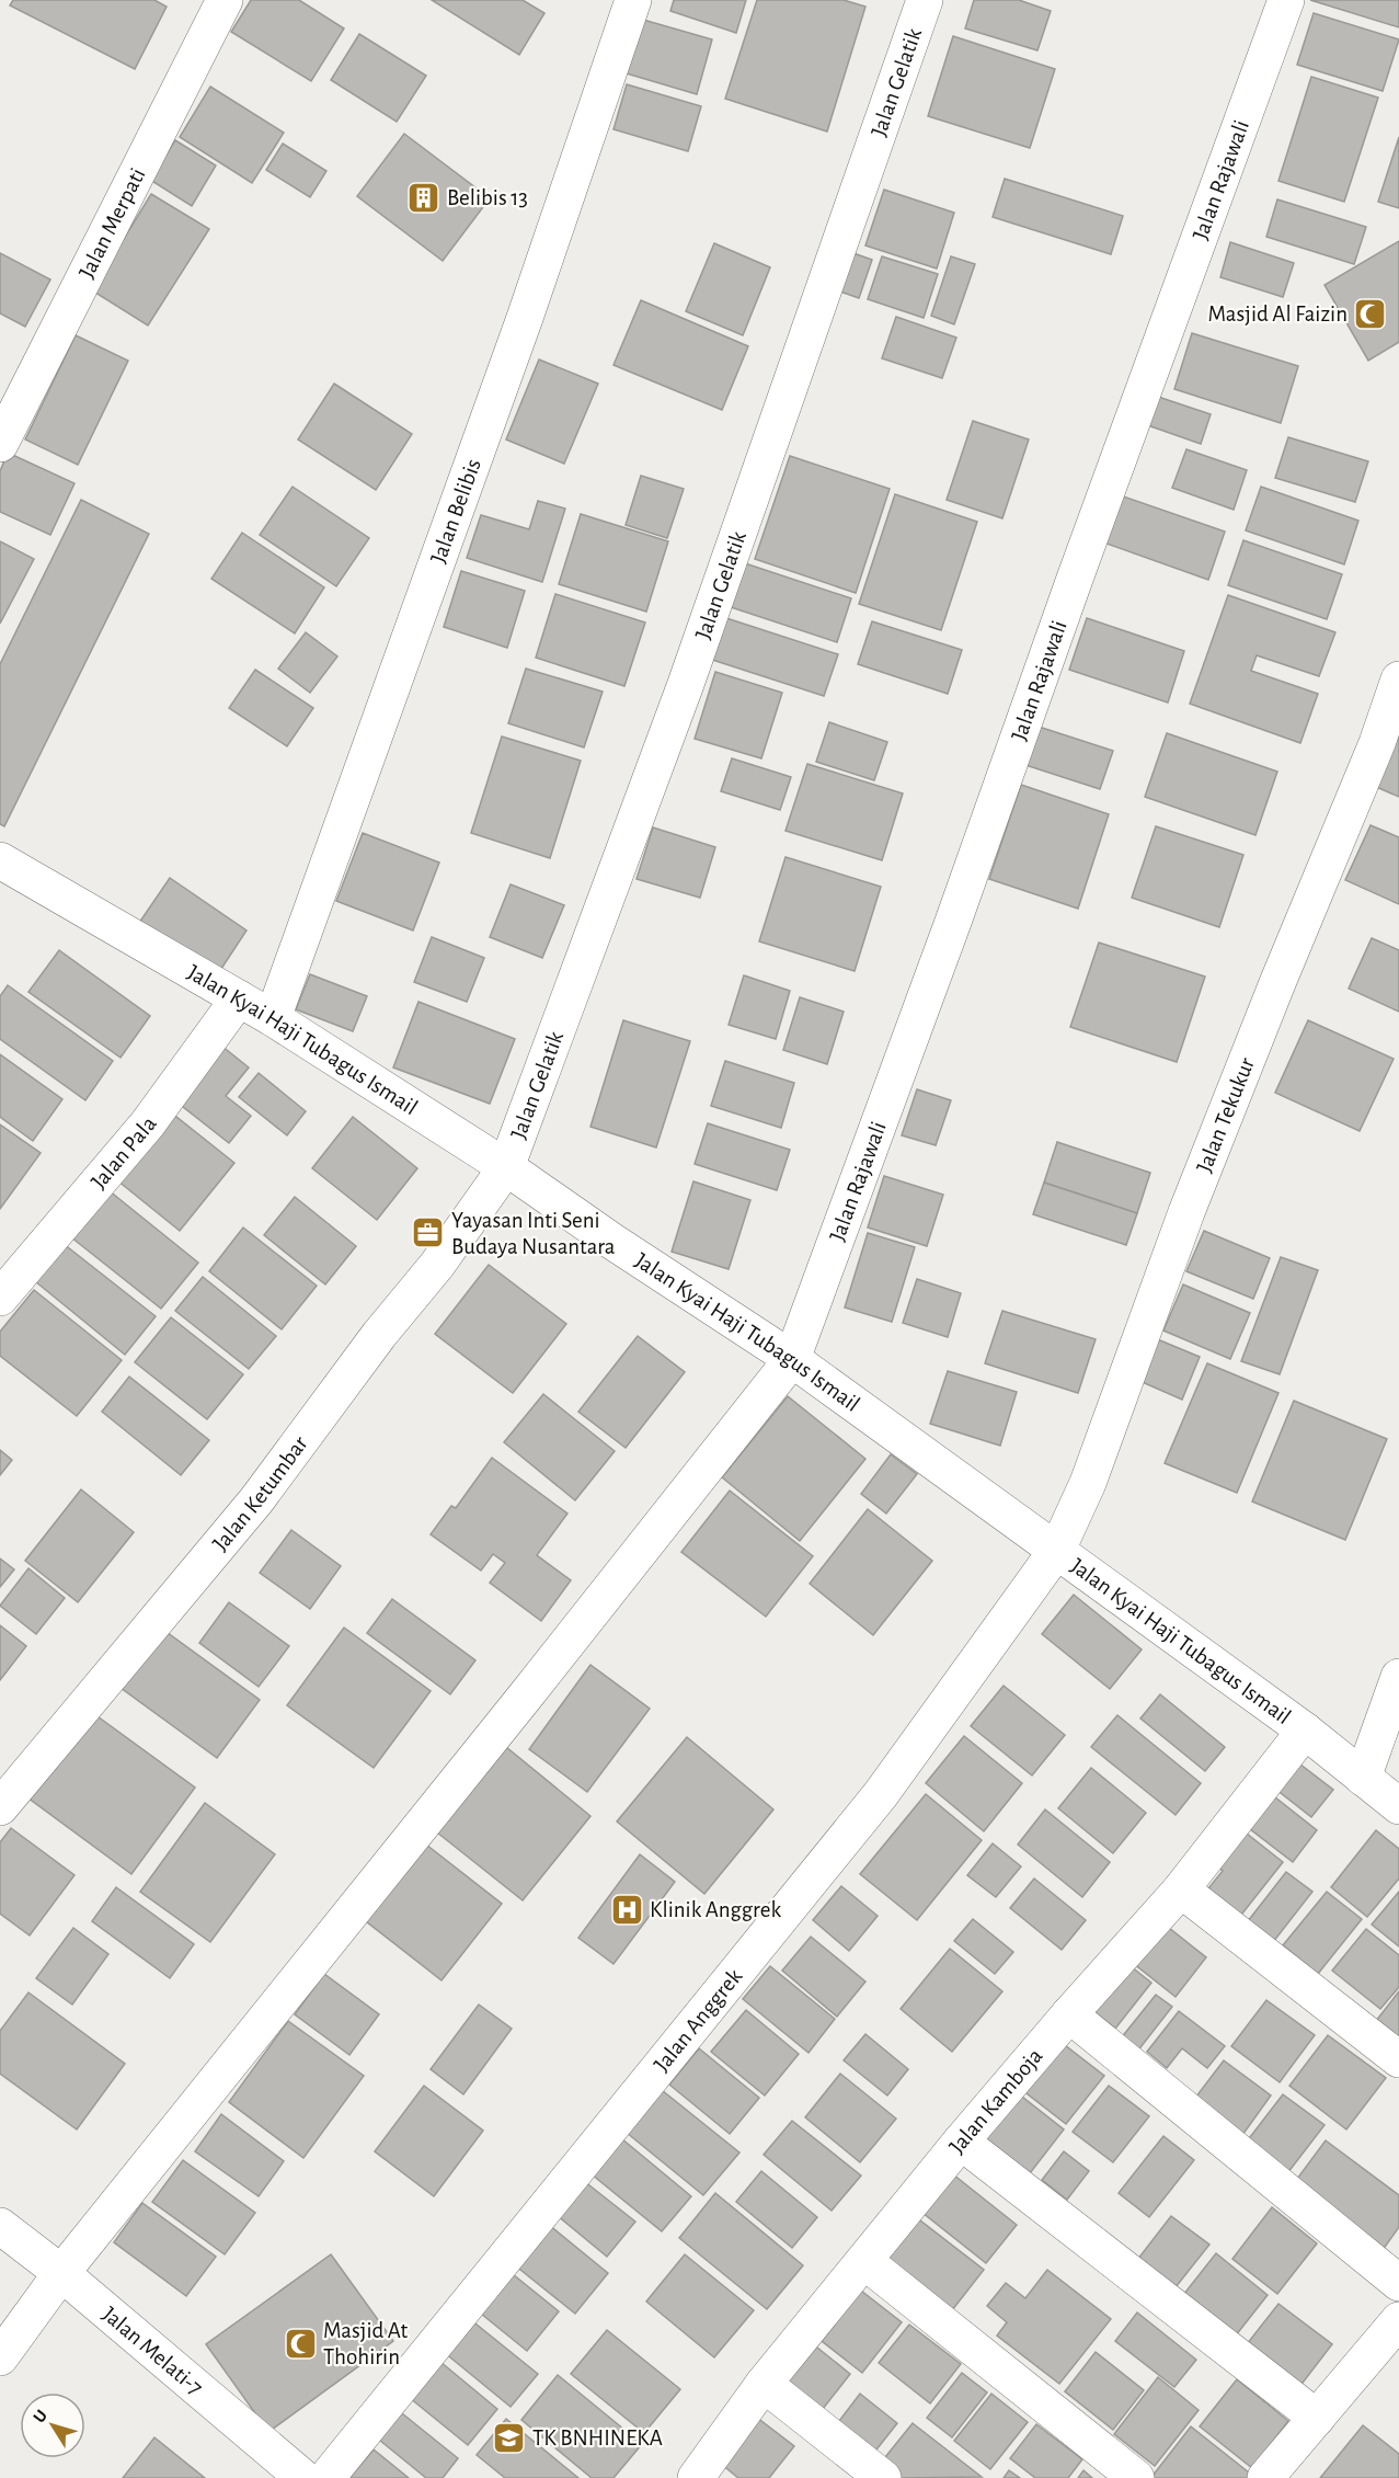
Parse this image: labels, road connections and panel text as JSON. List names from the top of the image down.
{
  "streets": {
    "street": [
      "Jalan Gelatik",
      "Jalan Rajawali",
      "Jalan Merpati",
      "Jalan Belibis",
      "Jalan Kyai Haji Tubagus Ismail",
      "Jalan Tekukur",
      "Jalan Pala",
      "Jalan Ketumbar",
      "Jalan Anggrek",
      "Jalan Kamboja",
      "Jalan Melati-7"
    ]
  },
  "crossings": [
    ["Jalan Gelatik", "Jalan Kyai Haji Tubagus Ismail"],
    ["Jalan Gelatik", "Jalan Ketumbar"],
    ["Jalan Rajawali", "Jalan Kyai Haji Tubagus Ismail"],
    ["Jalan Rajawali", "Jalan Melati-7"],
    ["Jalan Belibis", "Jalan Kyai Haji Tubagus Ismail"],
    ["Jalan Kyai Haji Tubagus Ismail", "Jalan Tekukur"],
    ["Jalan Kyai Haji Tubagus Ismail", "Jalan Pala"],
    ["Jalan Kyai Haji Tubagus Ismail", "Jalan Ketumbar"],
    ["Jalan Kyai Haji Tubagus Ismail", "Jalan Anggrek"],
    ["Jalan Kyai Haji Tubagus Ismail", "Jalan Kamboja"],
    ["Jalan Tekukur", "Jalan Anggrek"]
  ],
  "places": {
    "building": ["Belibis 13"],
    "mosque": ["Masjid Al Faizin", "Masjid At Thohirin"],
    "office": ["Yayasan Inti Seni Budaya Nusantara"],
    "hospital": ["Klinik Anggrek"],
    "school or university": ["TK BNHINEKA"]
  },
  "north": "top left"
}
